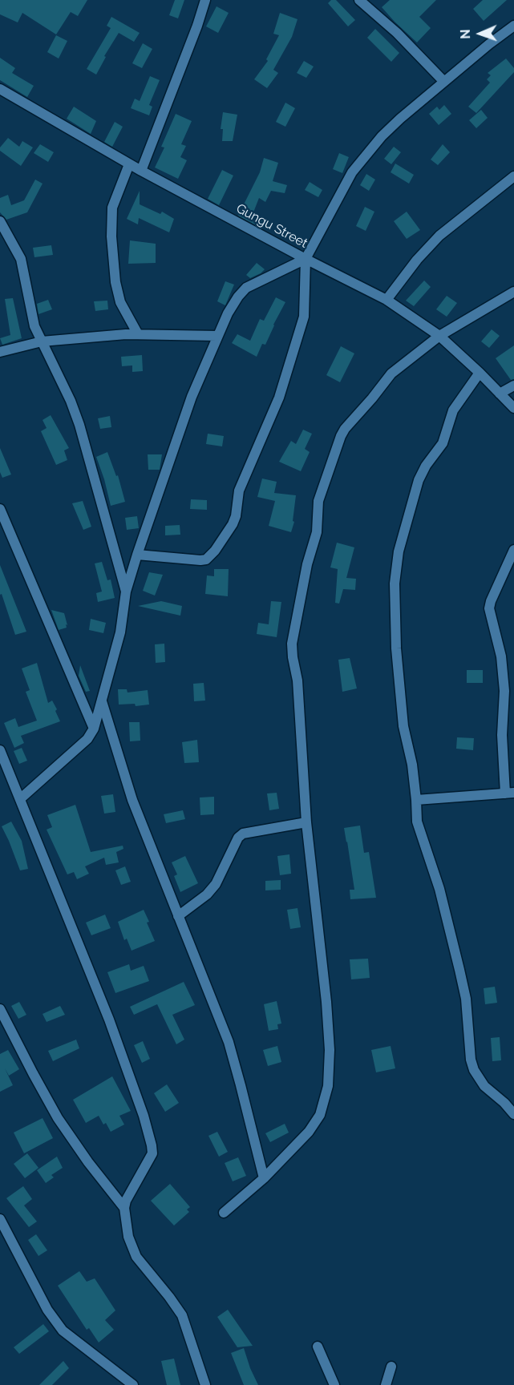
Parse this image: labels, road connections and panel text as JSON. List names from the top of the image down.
{
  "streets": {
    "street": ["Gungu Street"]
  },
  "north": "left"
}
